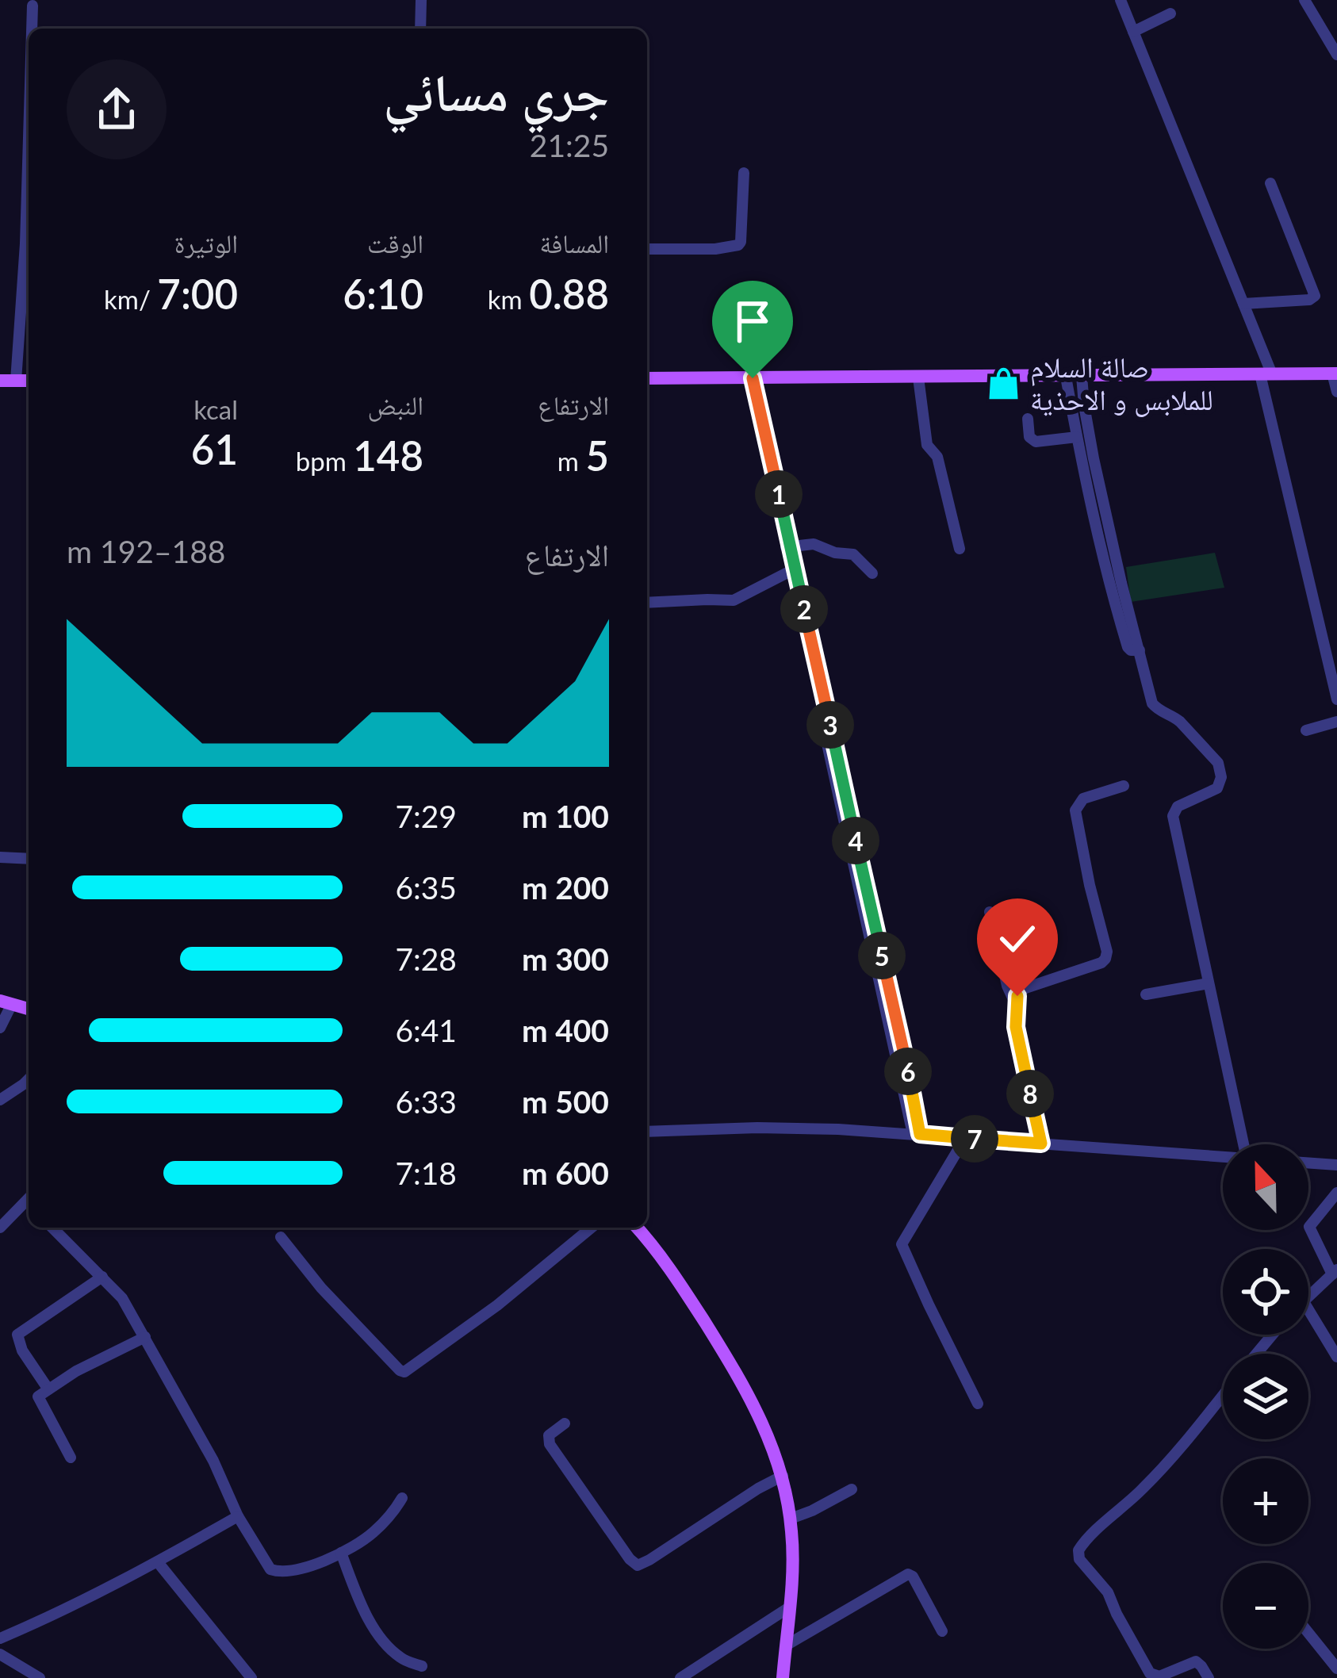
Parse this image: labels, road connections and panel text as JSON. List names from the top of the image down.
{
  "places": {
    "shop": ["صالة السلام للملابس و الاحذية"]
  },
  "north": "top",
  "page": {
    "heading": ["جري مسائي", "21:25"],
    "stats": [
      ["المسافة", "0.88 km"],
      ["الوقت", "6:10"],
      ["الوتيرة", "7:00 /km"],
      ["الارتفاع", "5 m"],
      ["النبض", "148 bpm"],
      ["kcal", "61"]
    ],
    "pins": [
      "1",
      "2",
      "3",
      "4",
      "5",
      "6",
      "8",
      "7"
    ],
    "chart": ["الارتفاع", "188–192 m"],
    "list": [
      {
        "name": "100 m",
        "note": "7:29"
      },
      {
        "name": "200 m",
        "note": "6:35"
      },
      {
        "name": "300 m",
        "note": "7:28"
      },
      {
        "name": "400 m",
        "note": "6:41"
      },
      {
        "name": "500 m",
        "note": "6:33"
      },
      {
        "name": "600 m",
        "note": "7:18"
      }
    ],
    "map_buttons": ["+", "−"]
  }
}
